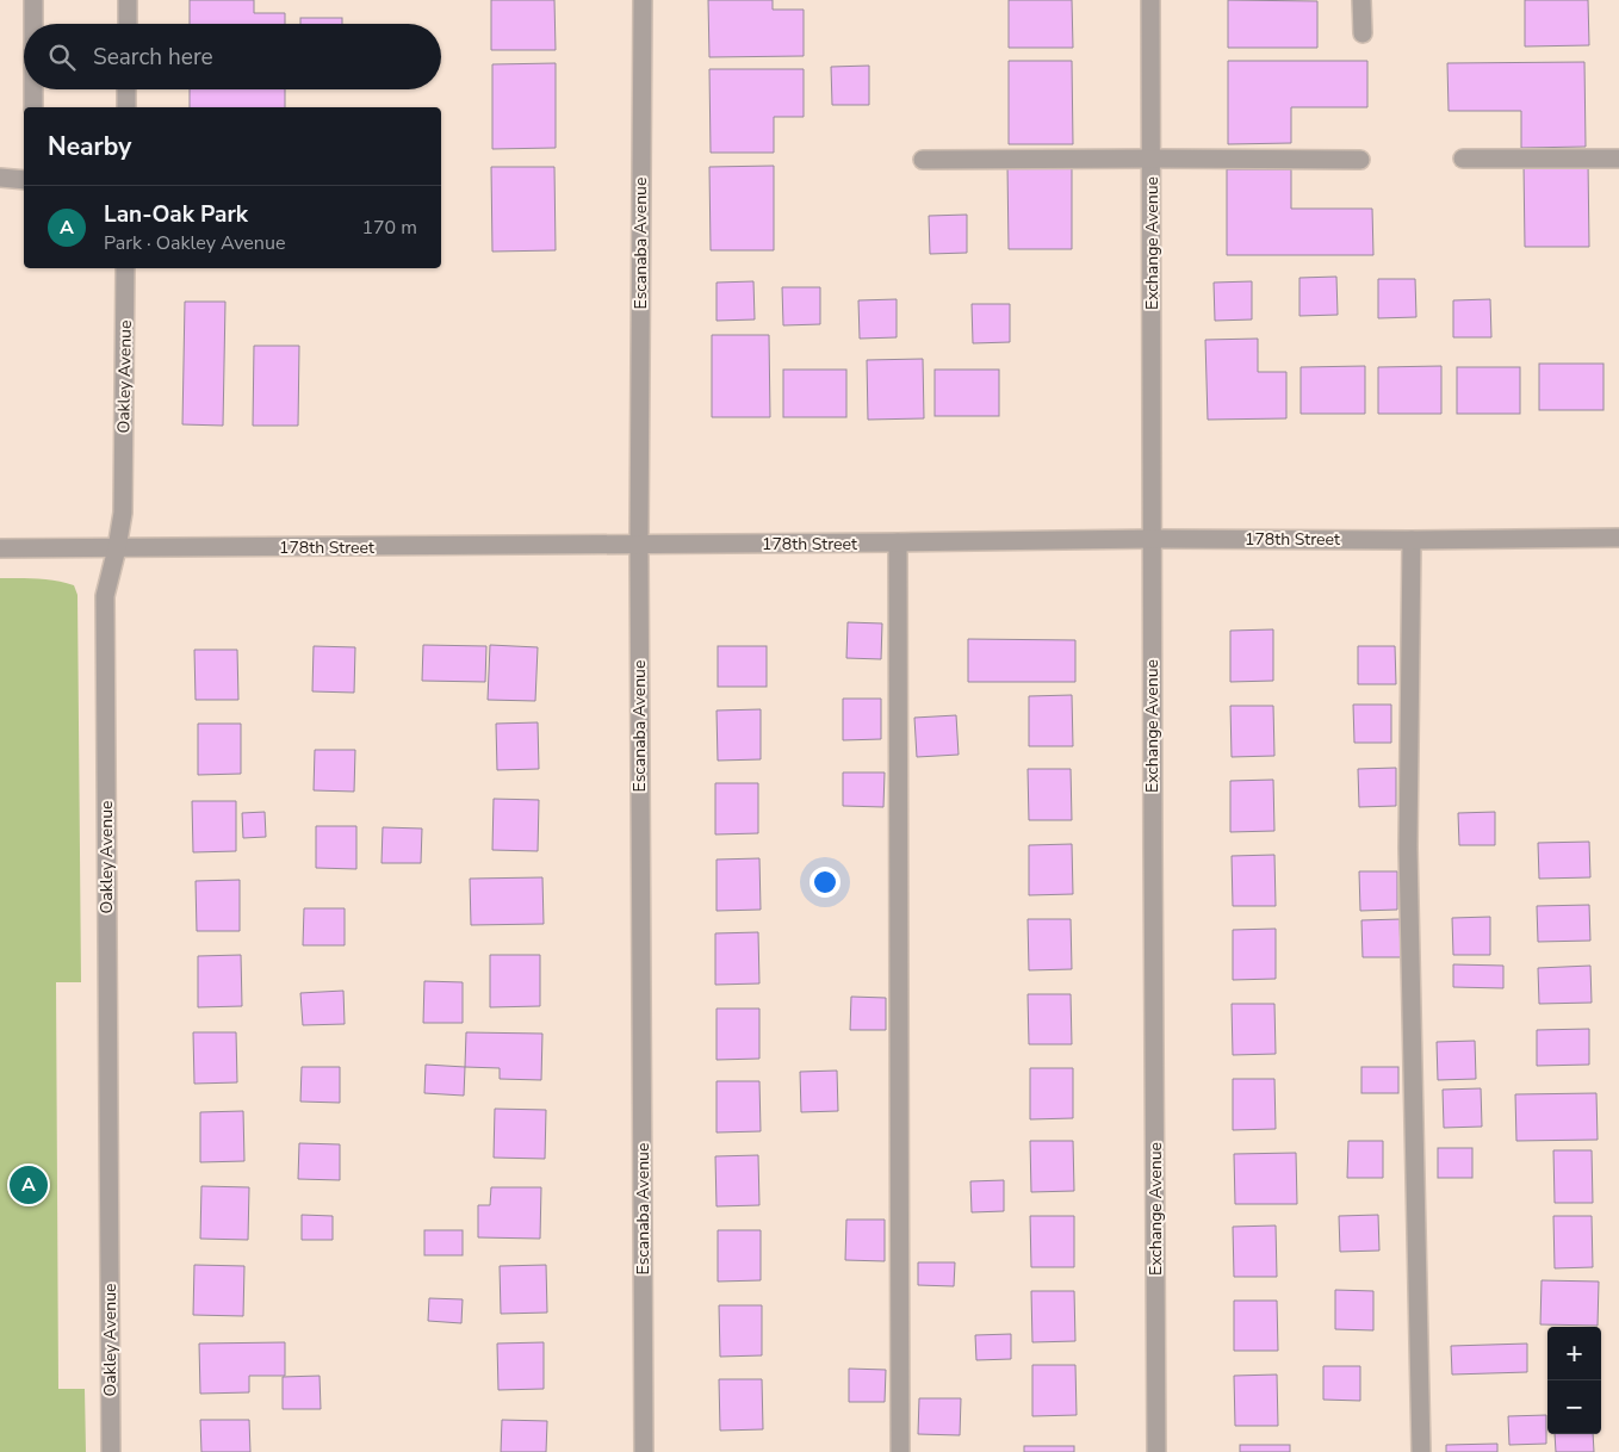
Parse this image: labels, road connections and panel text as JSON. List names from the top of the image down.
{
  "streets": {
    "street": [
      "Escanaba Avenue",
      "Exchange Avenue",
      "Oakley Avenue",
      "178th Street"
    ]
  },
  "crossings": [
    ["Escanaba Avenue", "178th Street"],
    ["Exchange Avenue", "178th Street"],
    ["Oakley Avenue", "178th Street"]
  ],
  "page": {
    "search": "Search here",
    "heading": "Nearby",
    "list": [
      {
        "mark": "A",
        "name": "Lan-Oak Park",
        "note": "Park · Oakley Avenue",
        "value": "170 m"
      }
    ],
    "pins": "A",
    "map_buttons": ["+", "−"]
  }
}
